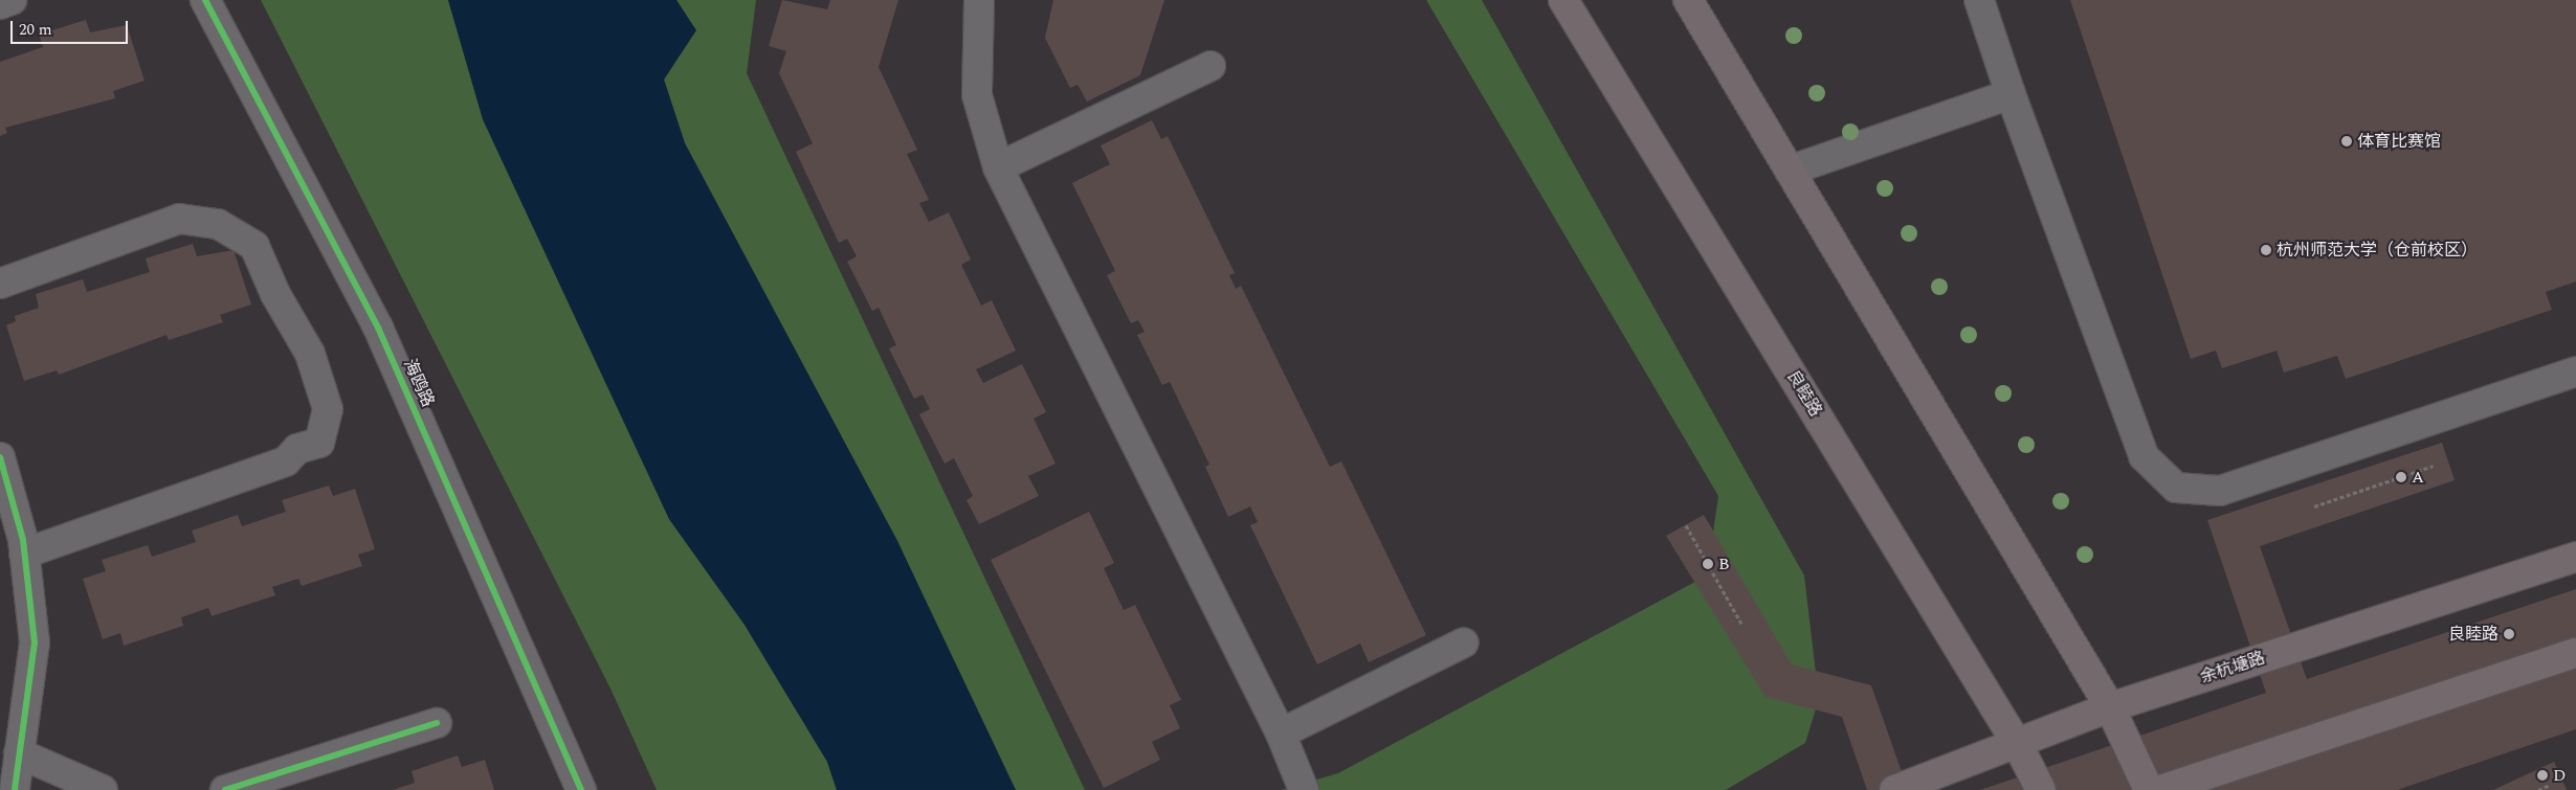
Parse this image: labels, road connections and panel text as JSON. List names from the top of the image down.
{
  "streets": {
    "main road": ["良睦路", "余杭塘路"],
    "street": ["海鸥路"]
  },
  "crossings": [
    ["良睦路", "余杭塘路"]
  ],
  "places": [
    "体育比赛馆",
    "杭州师范大学（仓前校区）",
    "A",
    "B",
    "良睦路",
    "D"
  ],
  "scale_bar": "20 m"
}
